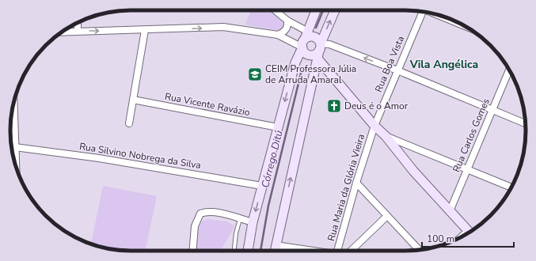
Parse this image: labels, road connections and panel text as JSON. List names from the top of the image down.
{
  "streets": {
    "street": [
      "Rua Boa Vista",
      "Rua Vicente Ravázio",
      "Rua Carlos Gomes",
      "Rua Silvino Nobrega da Silva",
      "Rua Maria da Glória Vieira"
    ]
  },
  "crossings": [
    ["Rua Boa Vista", "Rua Maria da Glória Vieira"]
  ],
  "districts": ["Vila Angélica"],
  "water": ["Córrego Ditú"],
  "places": {
    "school or university": ["CEIM Professora Júlia de Arruda Amaral"],
    "church": ["Deus é o Amor"]
  },
  "scale_bar": "100 m"
}
